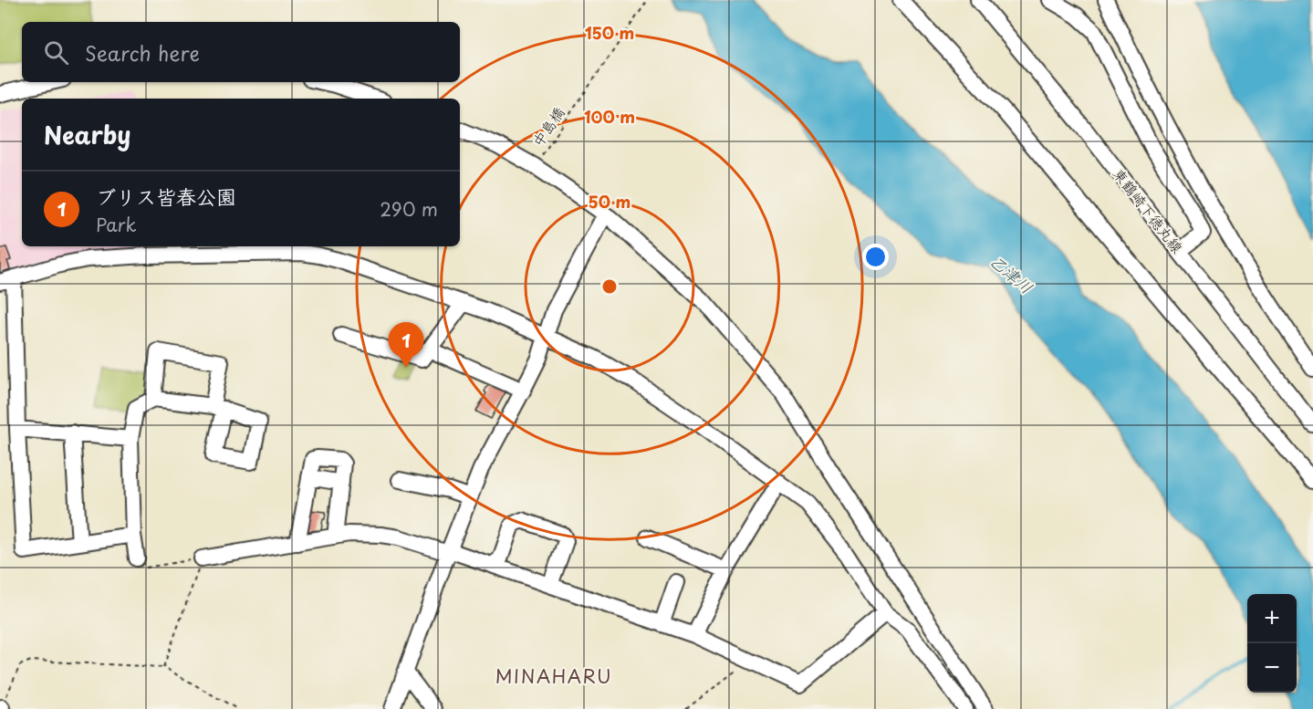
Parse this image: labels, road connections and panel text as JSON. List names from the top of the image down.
{
  "streets": {
    "street": ["東鶴崎下徳丸線"],
    "path": ["中島橋"]
  },
  "districts": ["MINAHARU"],
  "water": ["乙津川"],
  "page": {
    "search": "Search here",
    "heading": "Nearby",
    "list": [
      {
        "mark": "1",
        "name": "ブリス皆春公園",
        "note": "Park",
        "value": "290 m"
      }
    ],
    "pins": "1",
    "map_buttons": ["+", "−"]
  },
  "rings": ["150 m", "100 m", "50 m"]
}
